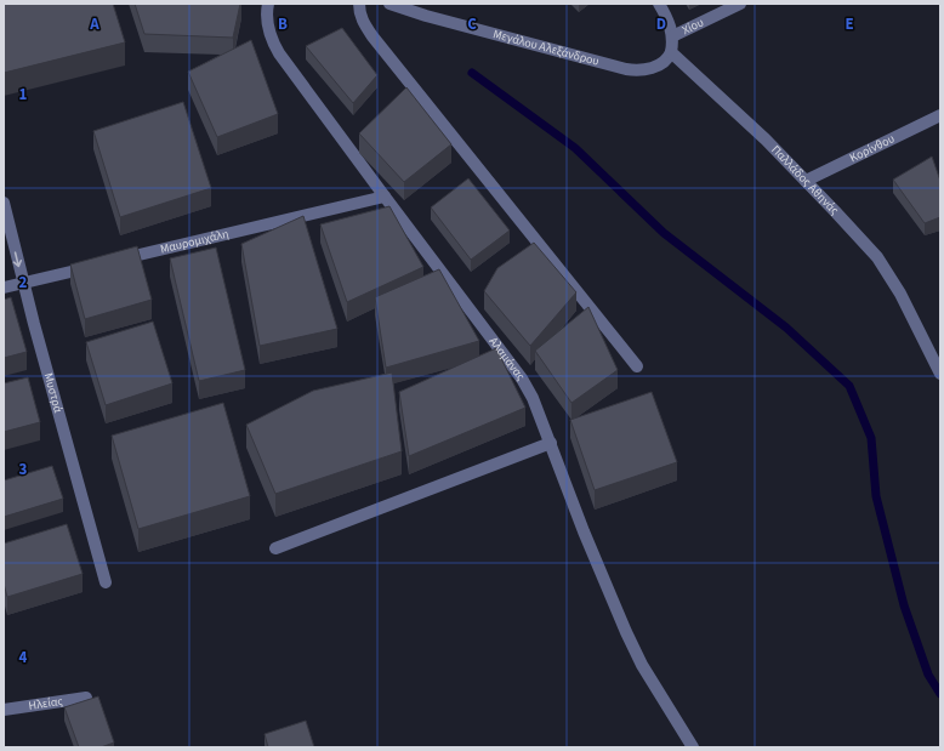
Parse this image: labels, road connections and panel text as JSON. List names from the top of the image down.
{
  "streets": {
    "street": [
      "Χίου",
      "Μεγάλου Αλεξάνδρου",
      "Κορίνθου",
      "Παλλάδος Αθηνάς",
      "Μαυρομιχάλη",
      "Αλαμάνας",
      "Μυστρά",
      "Ηλείας"
    ]
  },
  "crossings": [
    ["Μεγάλου Αλεξάνδρου", "Παλλάδος Αθηνάς"],
    ["Κορίνθου", "Παλλάδος Αθηνάς"],
    ["Μαυρομιχάλη", "Αλαμάνας"]
  ],
  "grid": {
    "columns": [
      "A",
      "B",
      "C",
      "D",
      "E"
    ],
    "rows": [
      "1",
      "2",
      "3",
      "4"
    ]
  }
}
